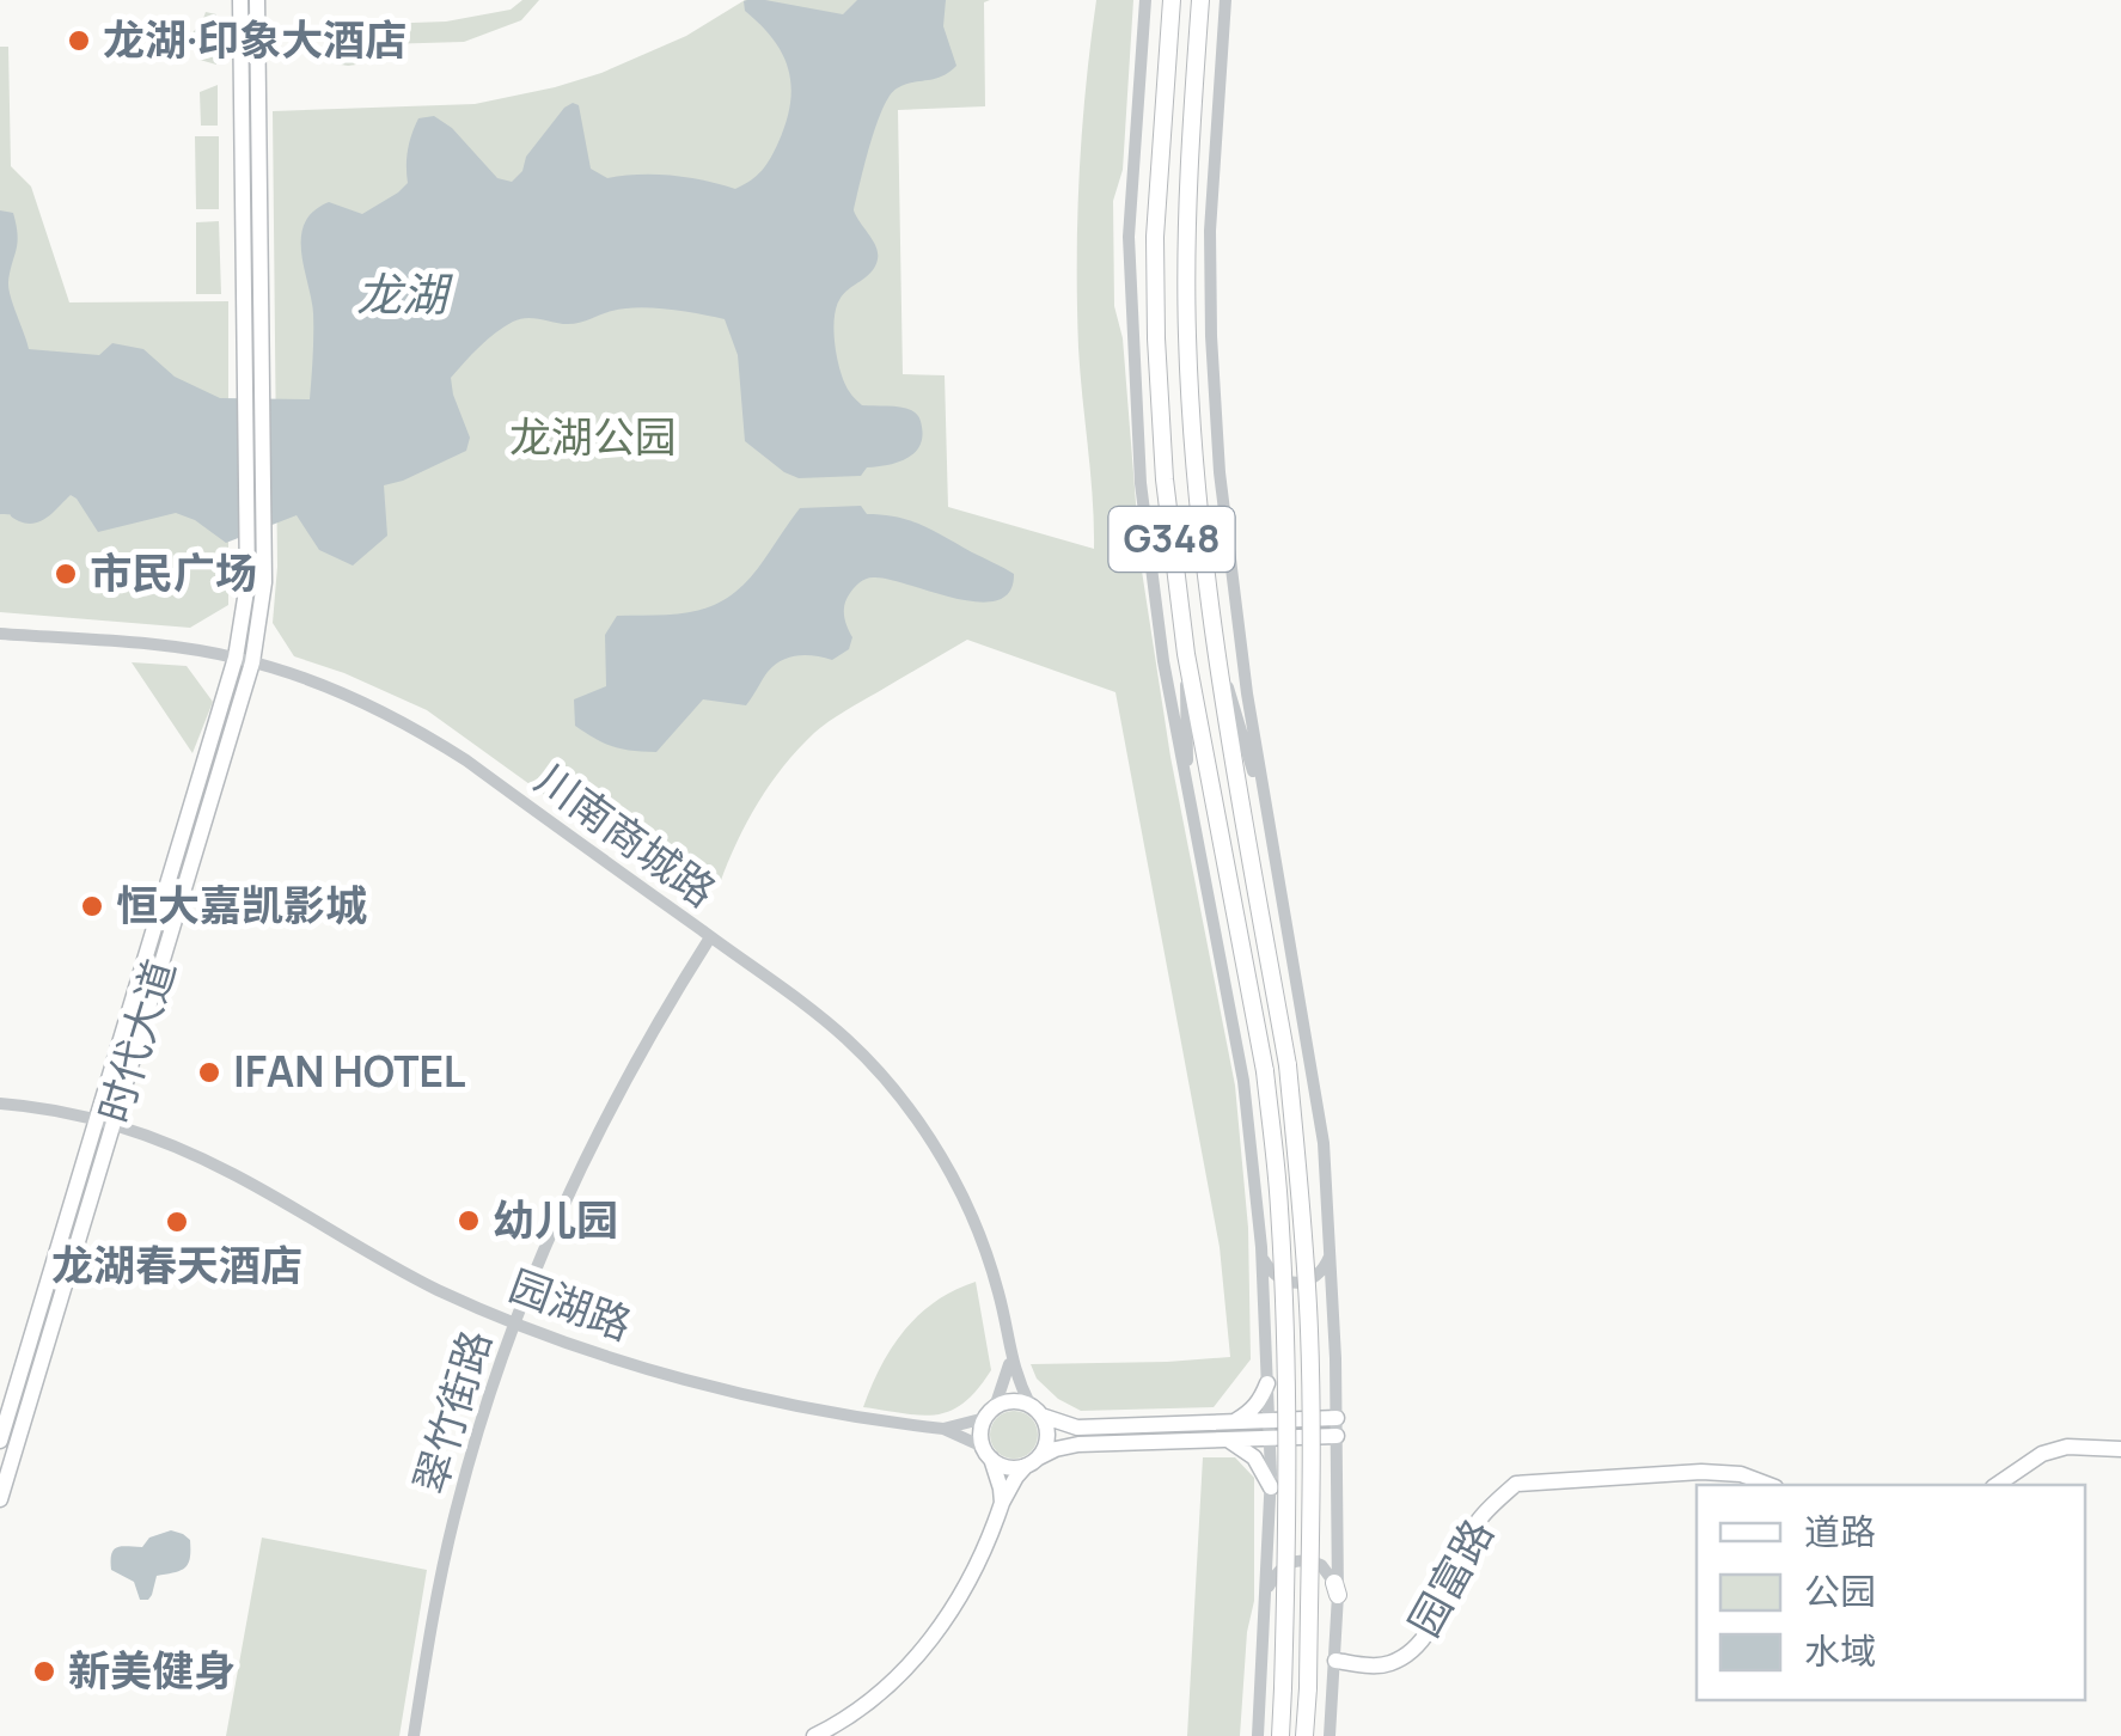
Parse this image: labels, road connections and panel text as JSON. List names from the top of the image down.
{
  "streets": {
    "highway": ["G348"],
    "main road": ["时代大道", "园富路"],
    "street": ["川南商城路", "园湖路", "翠竹街路"]
  },
  "crossings": [
    ["川南商城路", "时代大道"],
    ["川南商城路", "翠竹街路"],
    ["时代大道", "园湖路"],
    ["园湖路", "翠竹街路"]
  ],
  "water": ["龙湖"],
  "parks": ["龙湖公园"],
  "places": [
    "龙湖·印象大酒店",
    "市民广场",
    "恒大嘉凯影城",
    "IFAN HOTEL",
    "幼儿园",
    "龙湖春天酒店",
    "新美健身"
  ],
  "legend": ["道路", "公园", "水域"]
}
